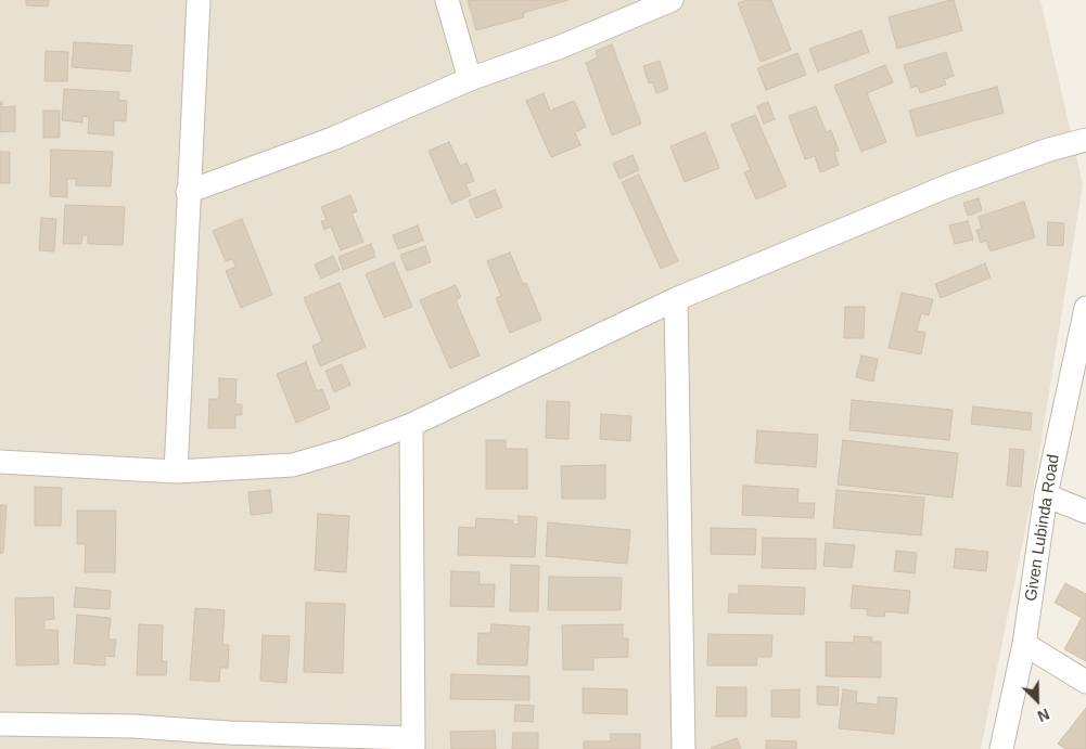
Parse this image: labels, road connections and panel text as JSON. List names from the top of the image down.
{
  "streets": {
    "street": ["Given Lubinda Road"]
  },
  "north": "bottom right"
}
